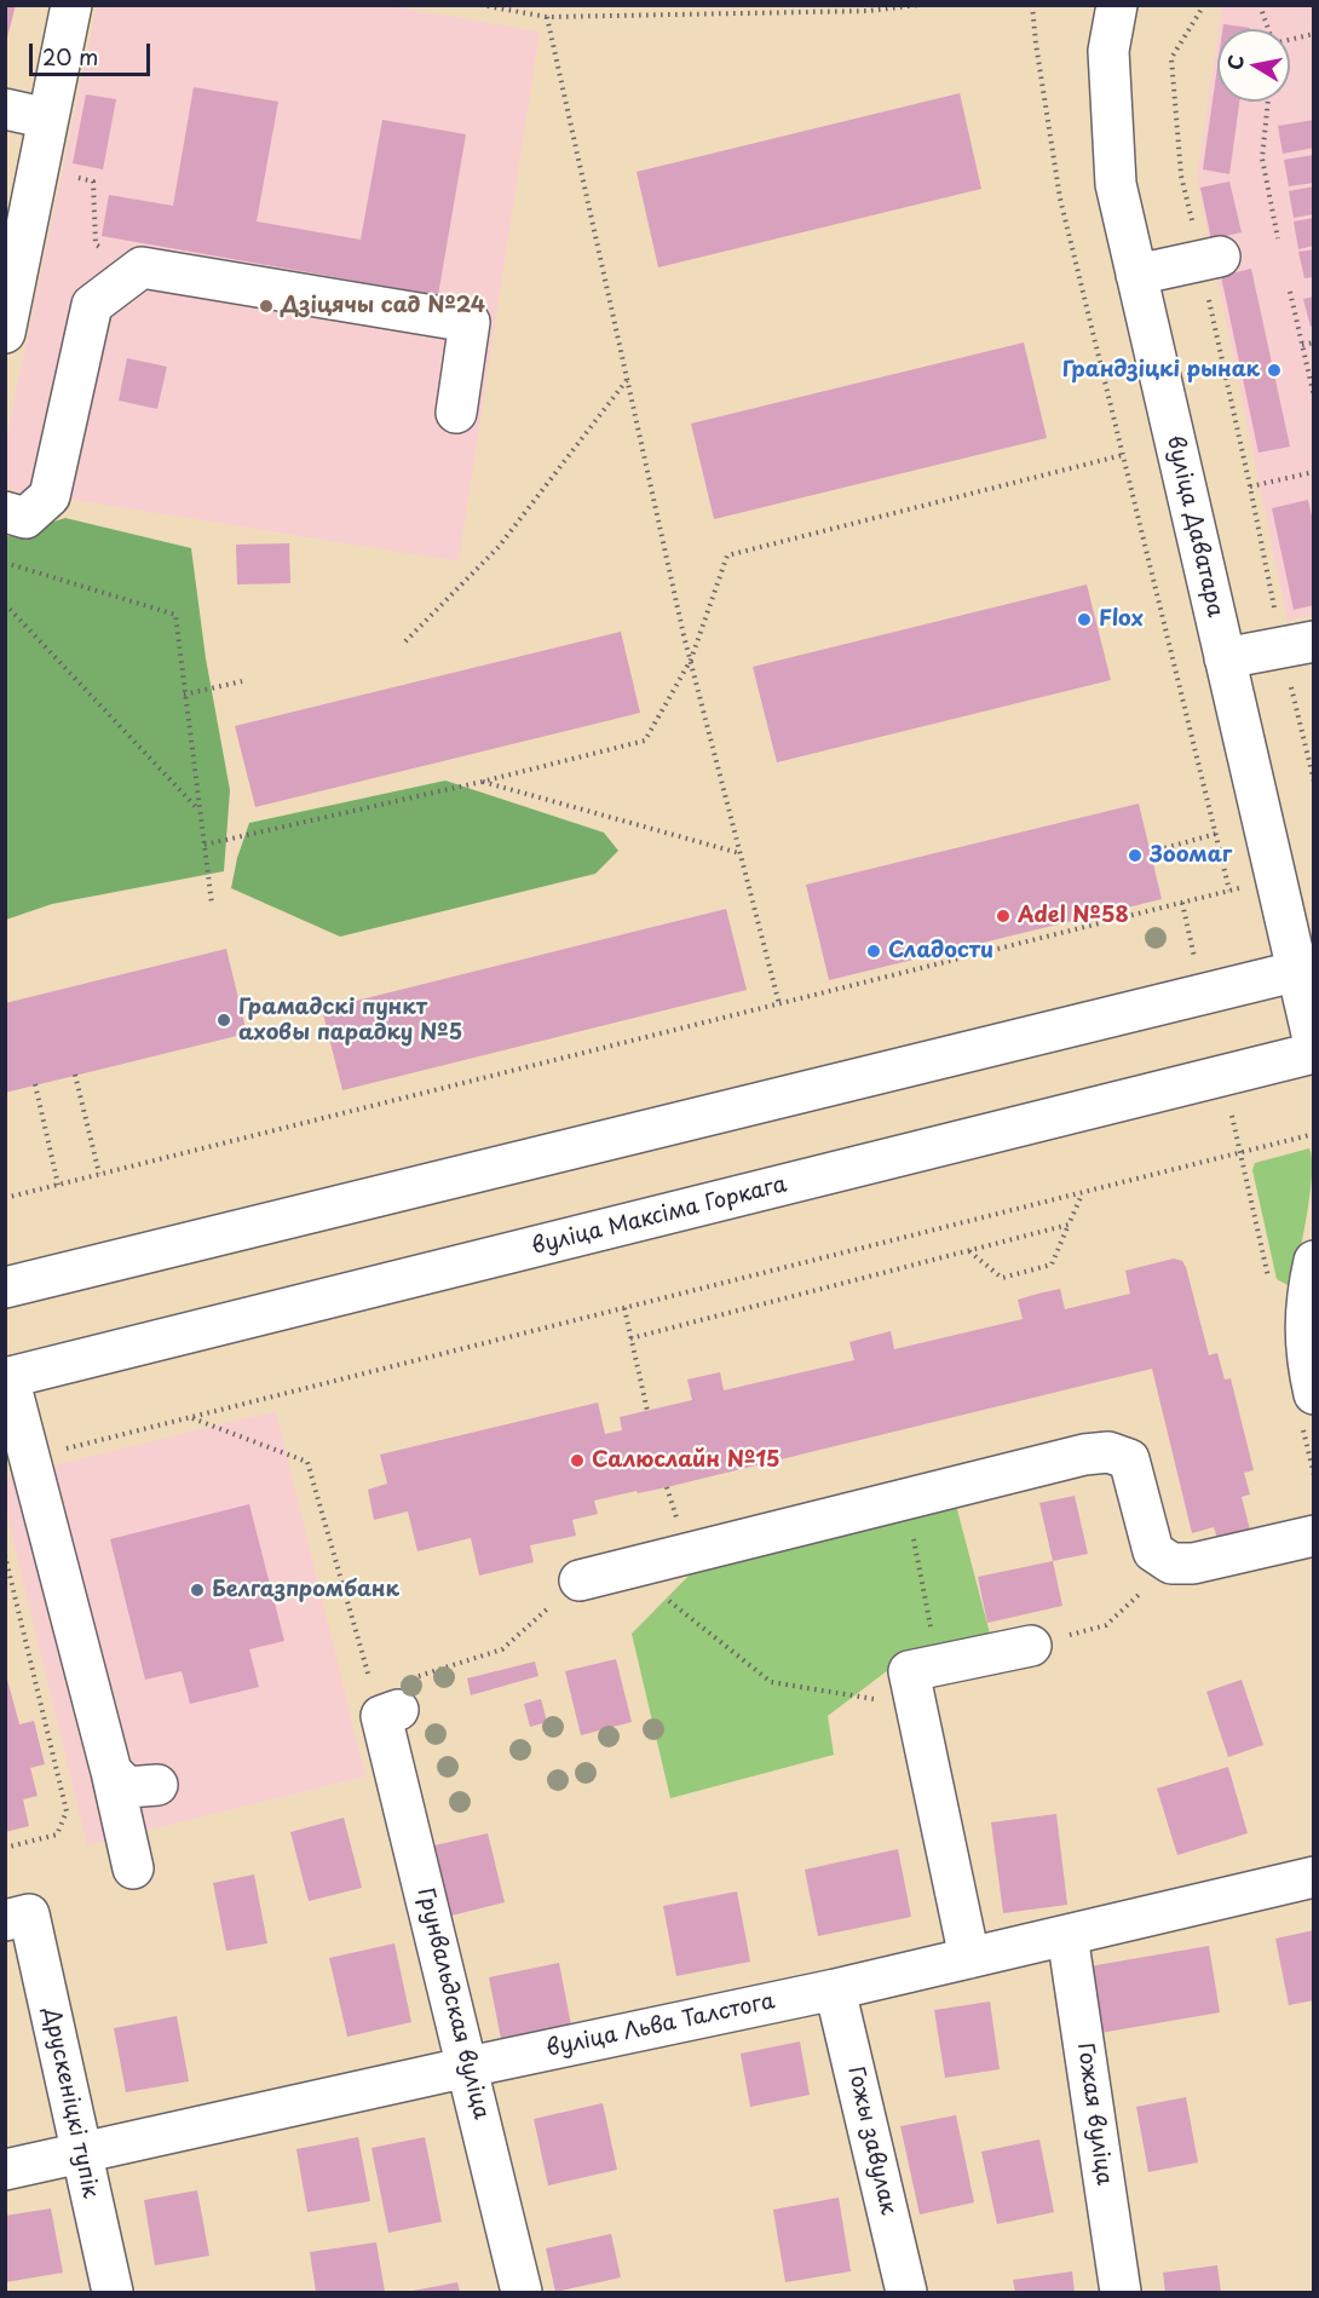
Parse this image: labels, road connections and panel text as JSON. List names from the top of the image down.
{
  "streets": {
    "street": [
      "вуліца Даватара",
      "вуліца Максіма Горкага",
      "Грунвальдская вуліца",
      "вуліца Льва Талстога",
      "Друскеніцкі тупік",
      "Гожая вуліца",
      "Гожы завулак"
    ]
  },
  "crossings": [
    ["Грунвальдская вуліца", "вуліца Льва Талстога"],
    ["вуліца Льва Талстога", "Друскеніцкі тупік"],
    ["вуліца Льва Талстога", "Гожая вуліца"],
    ["вуліца Льва Талстога", "Гожы завулак"]
  ],
  "places": [
    "Дзіцячы сад №24",
    "Грандзіцкі рынак",
    "Flox",
    "Зоомаг",
    "Adel №58",
    "Сладости",
    "Грамадскі пункт аховы парадку №5",
    "Салюслайн №15",
    "Белгазпромбанк"
  ],
  "scale_bar": "20 m",
  "north": "left"
}
